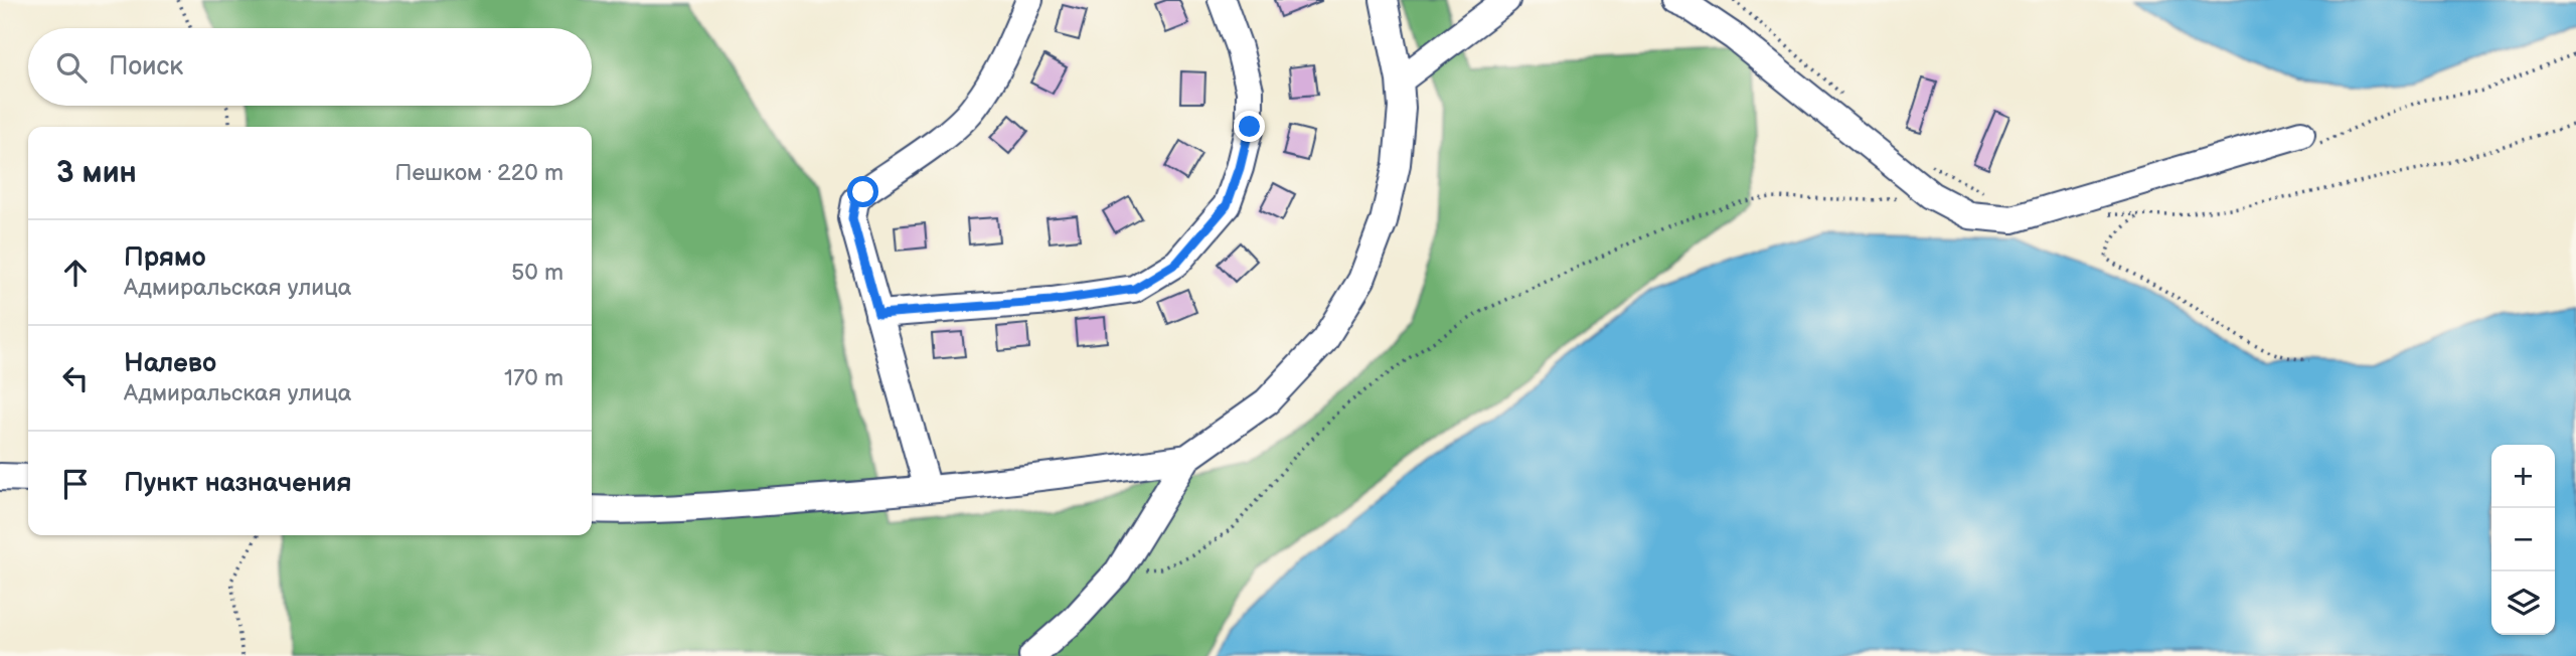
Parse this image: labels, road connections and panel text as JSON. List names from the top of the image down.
{
  "page": {
    "search": "Поиск",
    "heading": ["3 мин", "Пешком · 220 m"],
    "list": [
      ["Прямо", "Адмиральская улица", "50 m"],
      ["Налево", "Адмиральская улица", "170 m"],
      "Пункт назначения"
    ],
    "map_buttons": ["+", "−"]
  }
}
